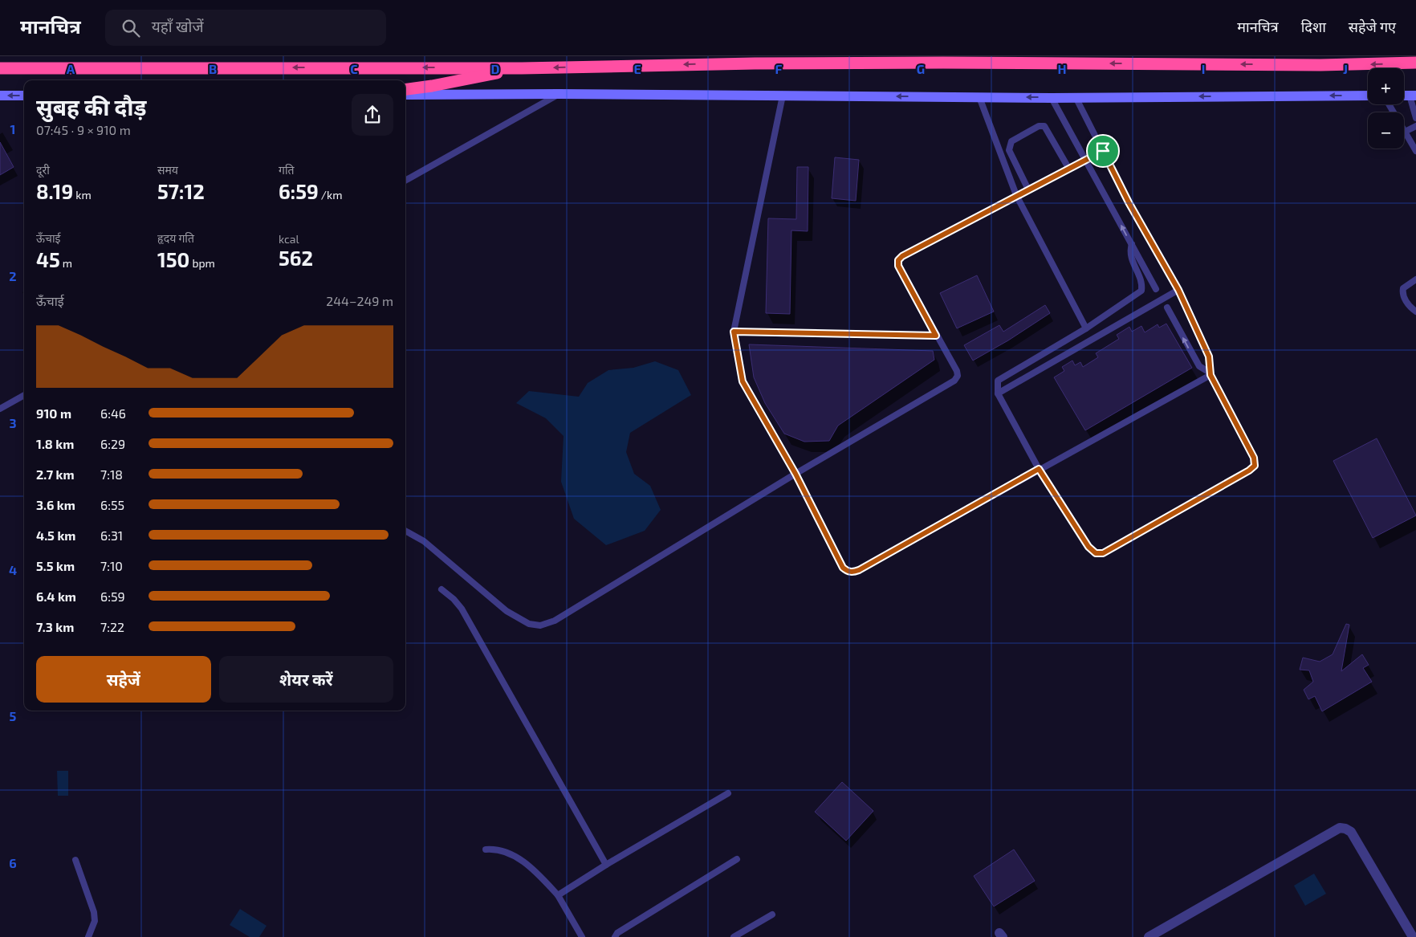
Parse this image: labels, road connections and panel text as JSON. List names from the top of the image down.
{
  "page": {
    "header": "मानचित्र",
    "search": "यहाँ खोजें",
    "nav": ["मानचित्र", "दिशा", "सहेजे गए"],
    "map_buttons": ["+", "−"],
    "heading": ["सुबह की दौड़", "07:45 · 9 × 910 m"],
    "stats": [
      ["दूरी", "8.19 km"],
      ["समय", "57:12"],
      ["गति", "6:59 /km"],
      ["ऊँचाई", "45 m"],
      ["हृदय गति", "150 bpm"],
      ["kcal", "562"]
    ],
    "chart": ["ऊँचाई", "244–249 m"],
    "list": [
      {
        "name": "910 m",
        "note": "6:46"
      },
      {
        "name": "1.8 km",
        "note": "6:29"
      },
      {
        "name": "2.7 km",
        "note": "7:18"
      },
      {
        "name": "3.6 km",
        "note": "6:55"
      },
      {
        "name": "4.5 km",
        "note": "6:31"
      },
      {
        "name": "5.5 km",
        "note": "7:10"
      },
      {
        "name": "6.4 km",
        "note": "6:59"
      },
      {
        "name": "7.3 km",
        "note": "7:22"
      }
    ],
    "buttons": ["सहेजें", "शेयर करें"]
  },
  "grid": {
    "columns": [
      "A",
      "B",
      "C",
      "D",
      "E",
      "F",
      "G",
      "H",
      "I",
      "J"
    ],
    "rows": [
      "1",
      "2",
      "3",
      "4",
      "5",
      "6"
    ]
  }
}
